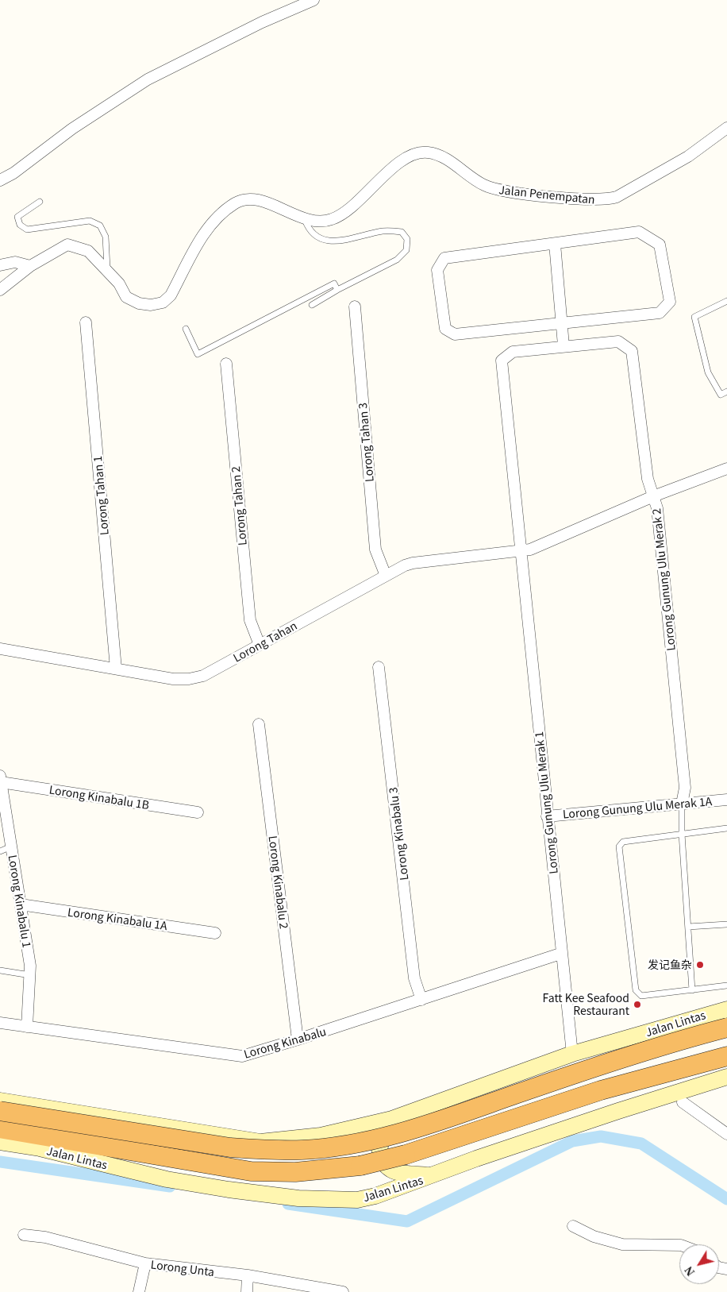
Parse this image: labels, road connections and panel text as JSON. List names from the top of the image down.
{
  "streets": {
    "highway": ["Jalan Lintas"],
    "street": [
      "Jalan Penempatan",
      "Lorong Tahan 3",
      "Lorong Tahan 1",
      "Lorong Tahan 2",
      "Lorong Gunung Ulu Merak 2",
      "Lorong Tahan",
      "Lorong Kinabalu 1B",
      "Lorong Gunung Ulu Merak 1",
      "Lorong Gunung Ulu Merak 1A",
      "Lorong Kinabalu 3",
      "Lorong Kinabalu 2",
      "Lorong Kinabalu 1",
      "Lorong Kinabalu 1A",
      "Lorong Kinabalu",
      "Lorong Unta"
    ]
  },
  "crossings": [
    ["Lorong Tahan 3", "Lorong Tahan"],
    ["Lorong Tahan 1", "Lorong Tahan"],
    ["Lorong Tahan 2", "Lorong Tahan"],
    ["Lorong Gunung Ulu Merak 2", "Lorong Tahan"],
    ["Lorong Gunung Ulu Merak 2", "Lorong Gunung Ulu Merak 1"],
    ["Lorong Gunung Ulu Merak 2", "Lorong Gunung Ulu Merak 1A"],
    ["Lorong Tahan", "Lorong Gunung Ulu Merak 1"],
    ["Lorong Kinabalu 1B", "Lorong Kinabalu 1"],
    ["Lorong Gunung Ulu Merak 1", "Lorong Gunung Ulu Merak 1A"],
    ["Lorong Gunung Ulu Merak 1", "Jalan Lintas"],
    ["Lorong Gunung Ulu Merak 1", "Lorong Kinabalu"],
    ["Lorong Kinabalu 3", "Lorong Kinabalu"],
    ["Lorong Kinabalu 2", "Lorong Kinabalu"],
    ["Lorong Kinabalu 1", "Lorong Kinabalu 1A"],
    ["Lorong Kinabalu 1", "Lorong Kinabalu"]
  ],
  "places": ["发记鱼杂", "Fatt Kee Seafood Restaurant"],
  "north": "bottom left"
}
